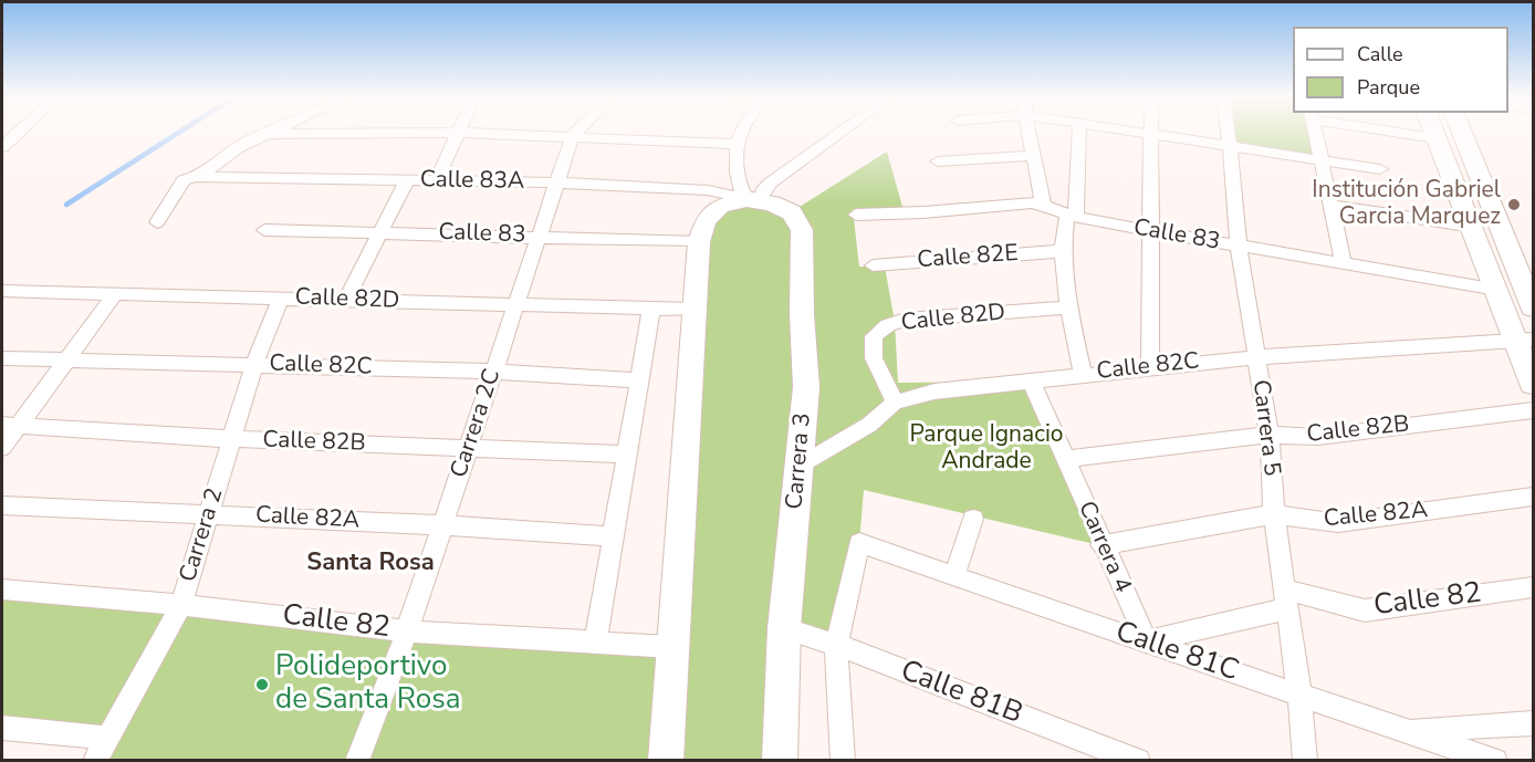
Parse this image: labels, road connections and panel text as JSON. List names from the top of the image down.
{
  "streets": {
    "main road": ["Carrera 3"],
    "street": [
      "Calle 83A",
      "Calle 83",
      "Calle 82E",
      "Calle 82D",
      "Calle 82C",
      "Carrera 2C",
      "Carrera 5",
      "Calle 82B",
      "Calle 82A",
      "Carrera 2",
      "Carrera 4",
      "Calle 82",
      "Calle 81C",
      "Calle 81B"
    ]
  },
  "crossings": [
    ["Calle 83A", "Carrera 2C"],
    ["Calle 83A", "Carrera 3"],
    ["Calle 83", "Carrera 2C"],
    ["Calle 83", "Carrera 5"],
    ["Calle 82D", "Calle 82C"],
    ["Calle 82D", "Carrera 2C"],
    ["Calle 82D", "Carrera 2"],
    ["Calle 82C", "Carrera 2C"],
    ["Calle 82C", "Carrera 5"],
    ["Calle 82C", "Carrera 3"],
    ["Calle 82C", "Carrera 2"],
    ["Calle 82C", "Carrera 4"],
    ["Carrera 2C", "Calle 82B"],
    ["Carrera 2C", "Calle 82A"],
    ["Carrera 2C", "Calle 82"],
    ["Carrera 5", "Calle 82B"],
    ["Carrera 5", "Calle 82A"],
    ["Carrera 5", "Calle 82"],
    ["Carrera 5", "Calle 81C"],
    ["Calle 82B", "Carrera 2"],
    ["Calle 82B", "Carrera 4"],
    ["Carrera 3", "Calle 81B"],
    ["Calle 82A", "Carrera 2"],
    ["Calle 82A", "Carrera 4"],
    ["Carrera 2", "Calle 82"],
    ["Carrera 4", "Calle 82"],
    ["Carrera 4", "Calle 81C"],
    ["Calle 82", "Calle 81C"],
    ["Calle 81C", "Calle 81B"]
  ],
  "districts": ["Santa Rosa"],
  "parks": ["Parque Ignacio Andrade"],
  "places": ["Institución Gabriel Garcia Marquez", "Polideportivo de Santa Rosa"],
  "legend": ["Calle", "Parque"]
}
